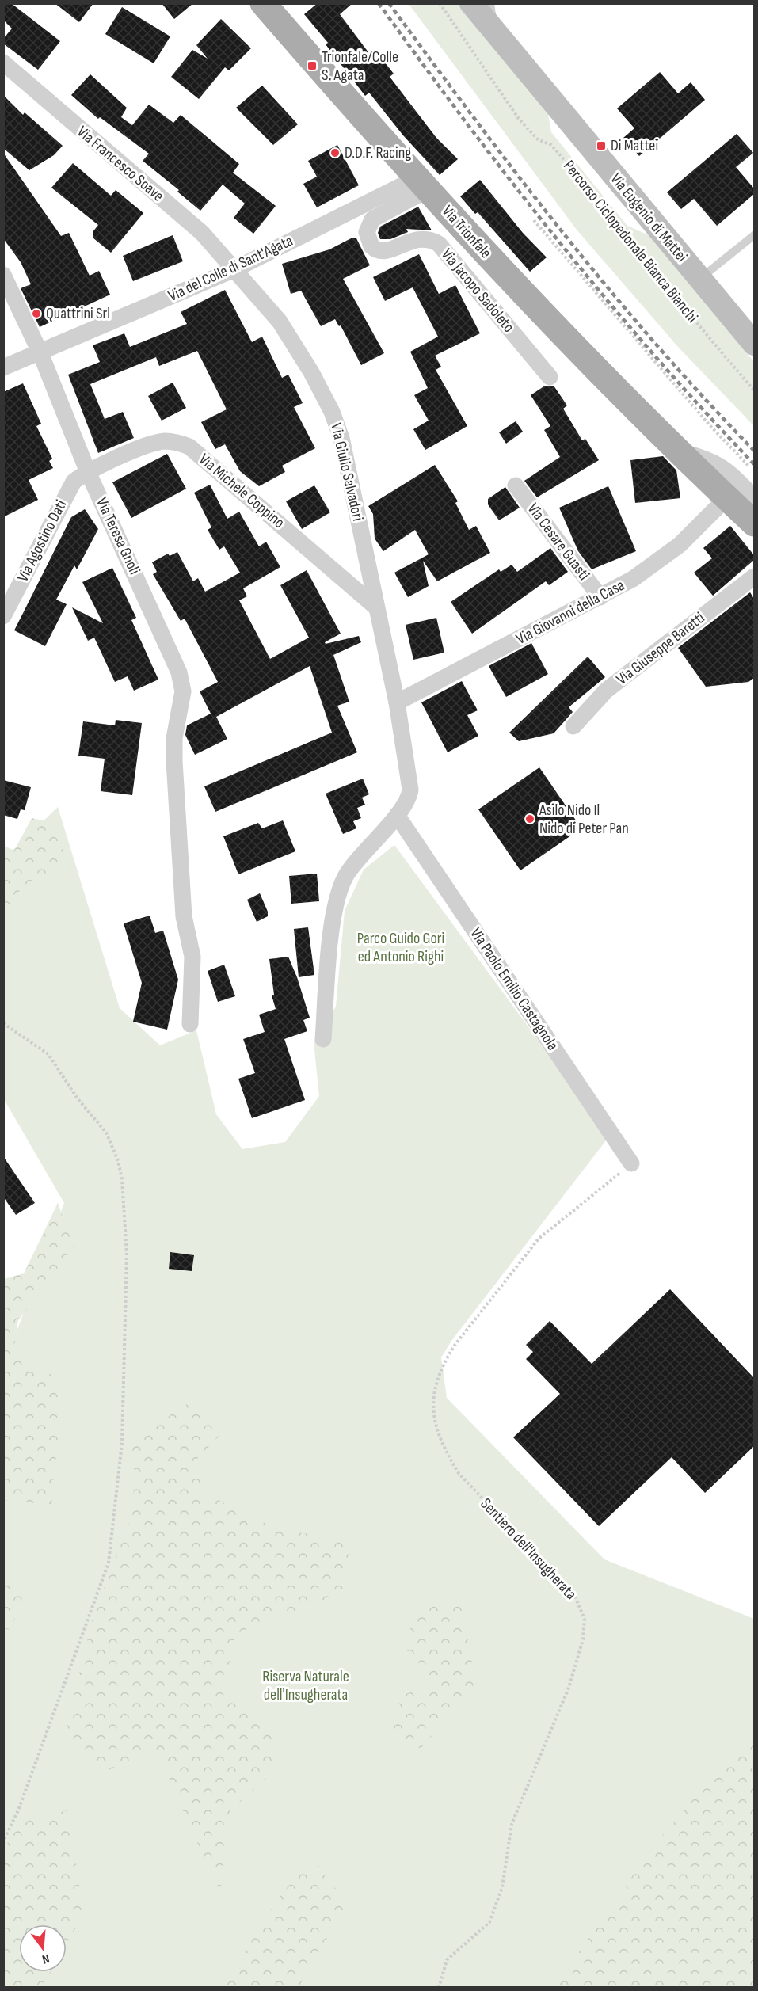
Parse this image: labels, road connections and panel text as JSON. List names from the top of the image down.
{
  "streets": {
    "main road": ["Via Trionfale"],
    "street": [
      "Via Francesco Soave",
      "Via Eugenio di Mattei",
      "Via del Colle di Sant'Agata",
      "Via Jacopo Sadoleto",
      "Via Giulio Salvadori",
      "Via Michele Coppino",
      "Via Teresa Gnoli",
      "Via Agostino Dati",
      "Via Cesare Guasti",
      "Via Giovanni della Casa",
      "Via Giuseppe Baretti",
      "Via Paolo Emilio Castagnola"
    ],
    "path": ["Percorso Ciclopedonale Bianca Bianchi", "Sentiero dell'Insugherata"]
  },
  "crossings": [
    ["Via Francesco Soave", "Via del Colle di Sant'Agata"],
    ["Via Francesco Soave", "Via Giulio Salvadori"],
    ["Via Trionfale", "Via del Colle di Sant'Agata"],
    ["Via Trionfale", "Via Jacopo Sadoleto"],
    ["Via Trionfale", "Via Giovanni della Casa"],
    ["Via del Colle di Sant'Agata", "Via Jacopo Sadoleto"],
    ["Via del Colle di Sant'Agata", "Via Giulio Salvadori"],
    ["Via del Colle di Sant'Agata", "Via Teresa Gnoli"],
    ["Via Giulio Salvadori", "Via Michele Coppino"],
    ["Via Giulio Salvadori", "Via Giovanni della Casa"],
    ["Via Michele Coppino", "Via Teresa Gnoli"],
    ["Via Michele Coppino", "Via Agostino Dati"],
    ["Via Teresa Gnoli", "Via Agostino Dati"],
    ["Via Cesare Guasti", "Via Giovanni della Casa"],
    ["Via Paolo Emilio Castagnola", "Sentiero dell'Insugherata"]
  ],
  "parks": ["Parco Guido Gori ed Antonio Righi", "Riserva Naturale dell'Insugherata"],
  "places": {
    "transit": ["Trionfale/Colle S. Agata", "Di Mattei"],
    "other": ["D.D.F. Racing", "Quattrini Srl", "Asilo Nido Il Nido di Peter Pan"]
  },
  "north": "bottom"
}
